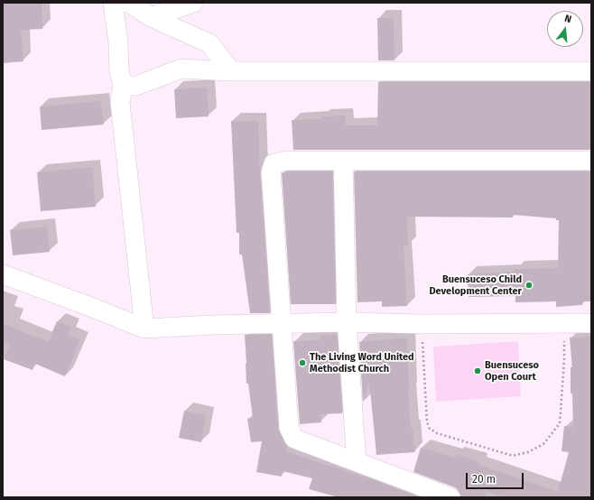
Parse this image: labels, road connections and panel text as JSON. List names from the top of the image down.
{
  "places": ["Buensuceso Child Development Center", "The Living Word United Methodist Church", "Buensuceso Open Court"],
  "scale_bar": "20 m",
  "north": "top"
}
